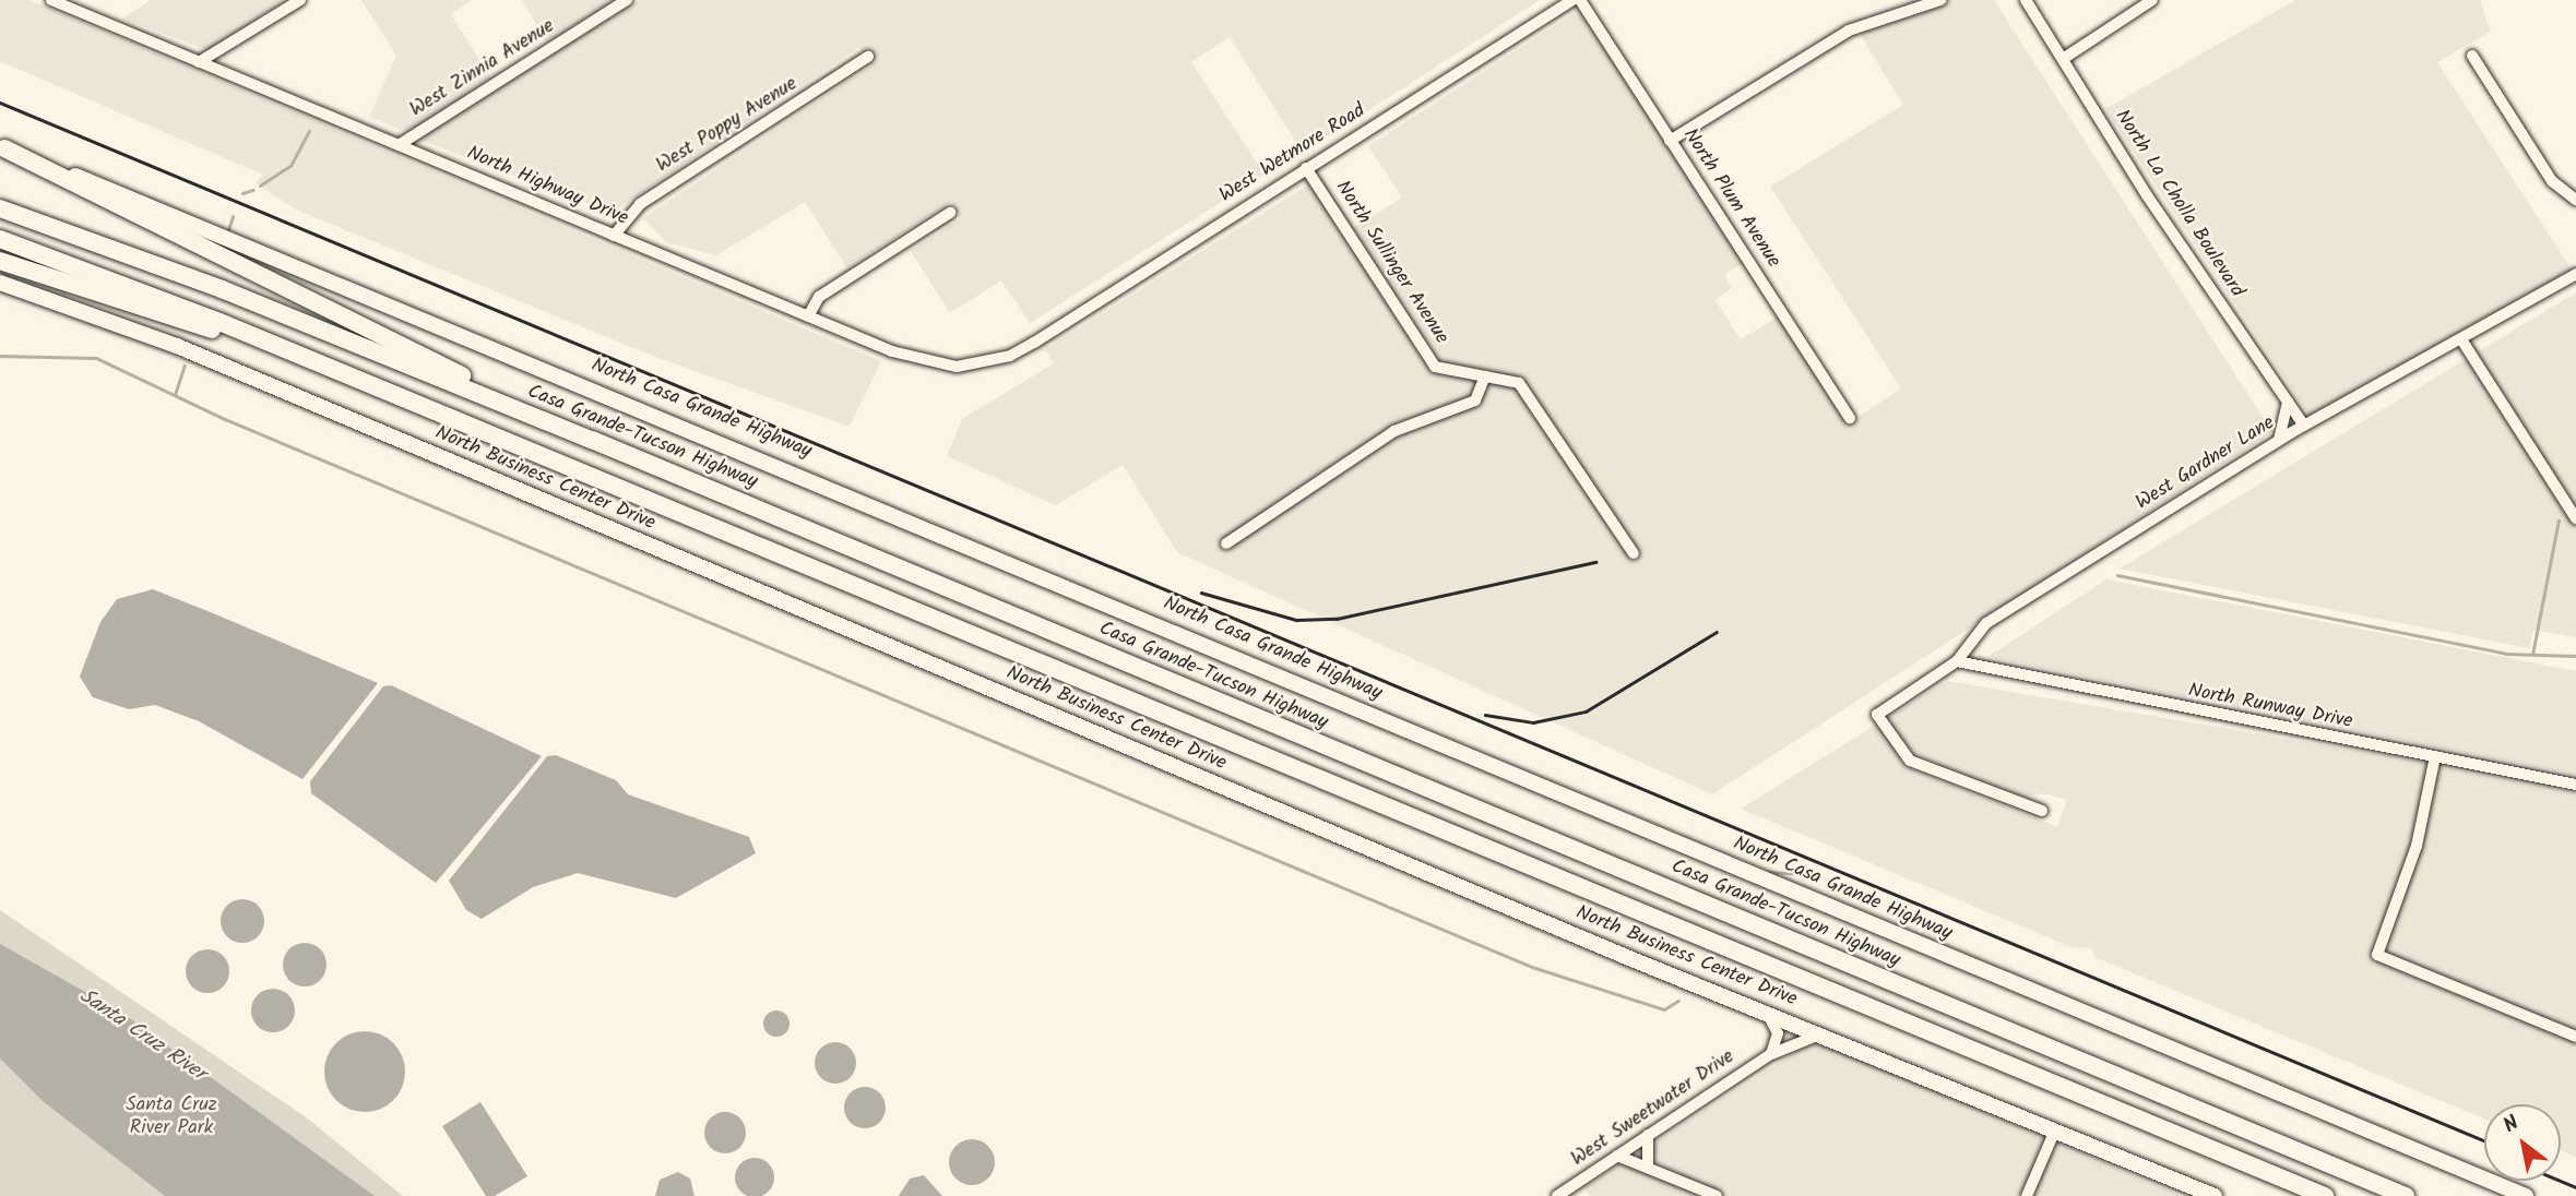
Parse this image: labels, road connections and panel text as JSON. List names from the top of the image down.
{
  "streets": {
    "highway": ["Casa Grande-Tucson Highway"],
    "main road": ["North Casa Grande Highway", "North Business Center Drive"],
    "street": [
      "West Zinnia Avenue",
      "West Poppy Avenue",
      "West Wetmore Road",
      "North Highway Drive",
      "North Plum Avenue",
      "North La Cholla Boulevard",
      "North Sullinger Avenue",
      "West Gardner Lane",
      "North Runway Drive",
      "West Sweetwater Drive"
    ]
  },
  "crossings": [
    ["West Zinnia Avenue", "North Highway Drive"],
    ["West Poppy Avenue", "North Highway Drive"],
    ["West Wetmore Road", "North Highway Drive"],
    ["West Wetmore Road", "North Sullinger Avenue"],
    ["North La Cholla Boulevard", "West Gardner Lane"],
    ["West Gardner Lane", "North Runway Drive"],
    ["North Business Center Drive", "West Sweetwater Drive"]
  ],
  "water": ["Santa Cruz River"],
  "parks": ["Santa Cruz River Park"],
  "north": "top left"
}
